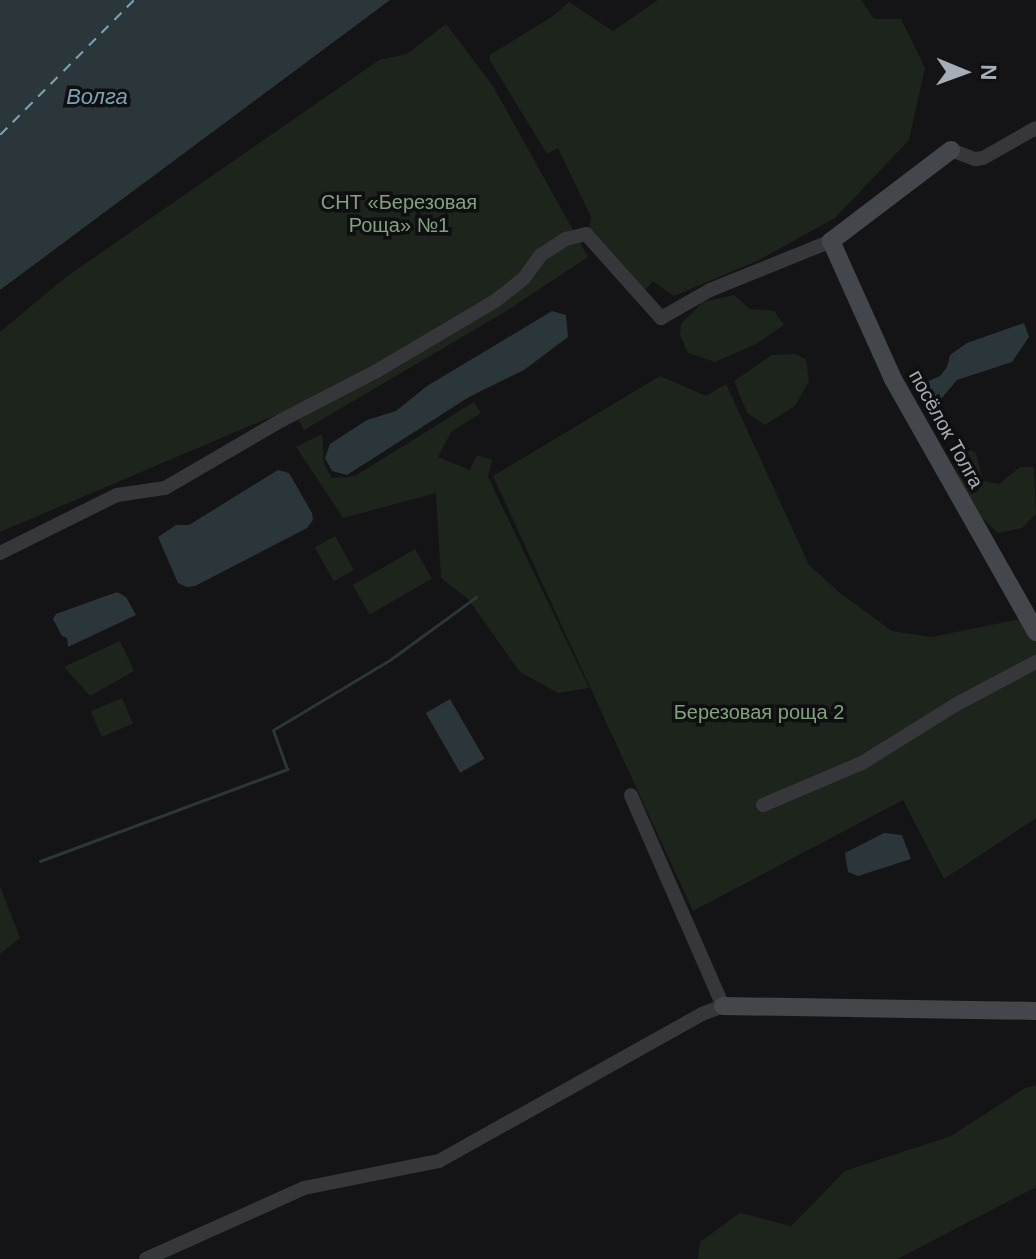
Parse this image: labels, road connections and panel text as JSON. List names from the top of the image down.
{
  "streets": {
    "street": ["посёлок Толга"]
  },
  "water": ["Волга"],
  "parks": ["СНТ «Березовая Роща» №1", "Березовая роща 2"],
  "north": "right"
}
